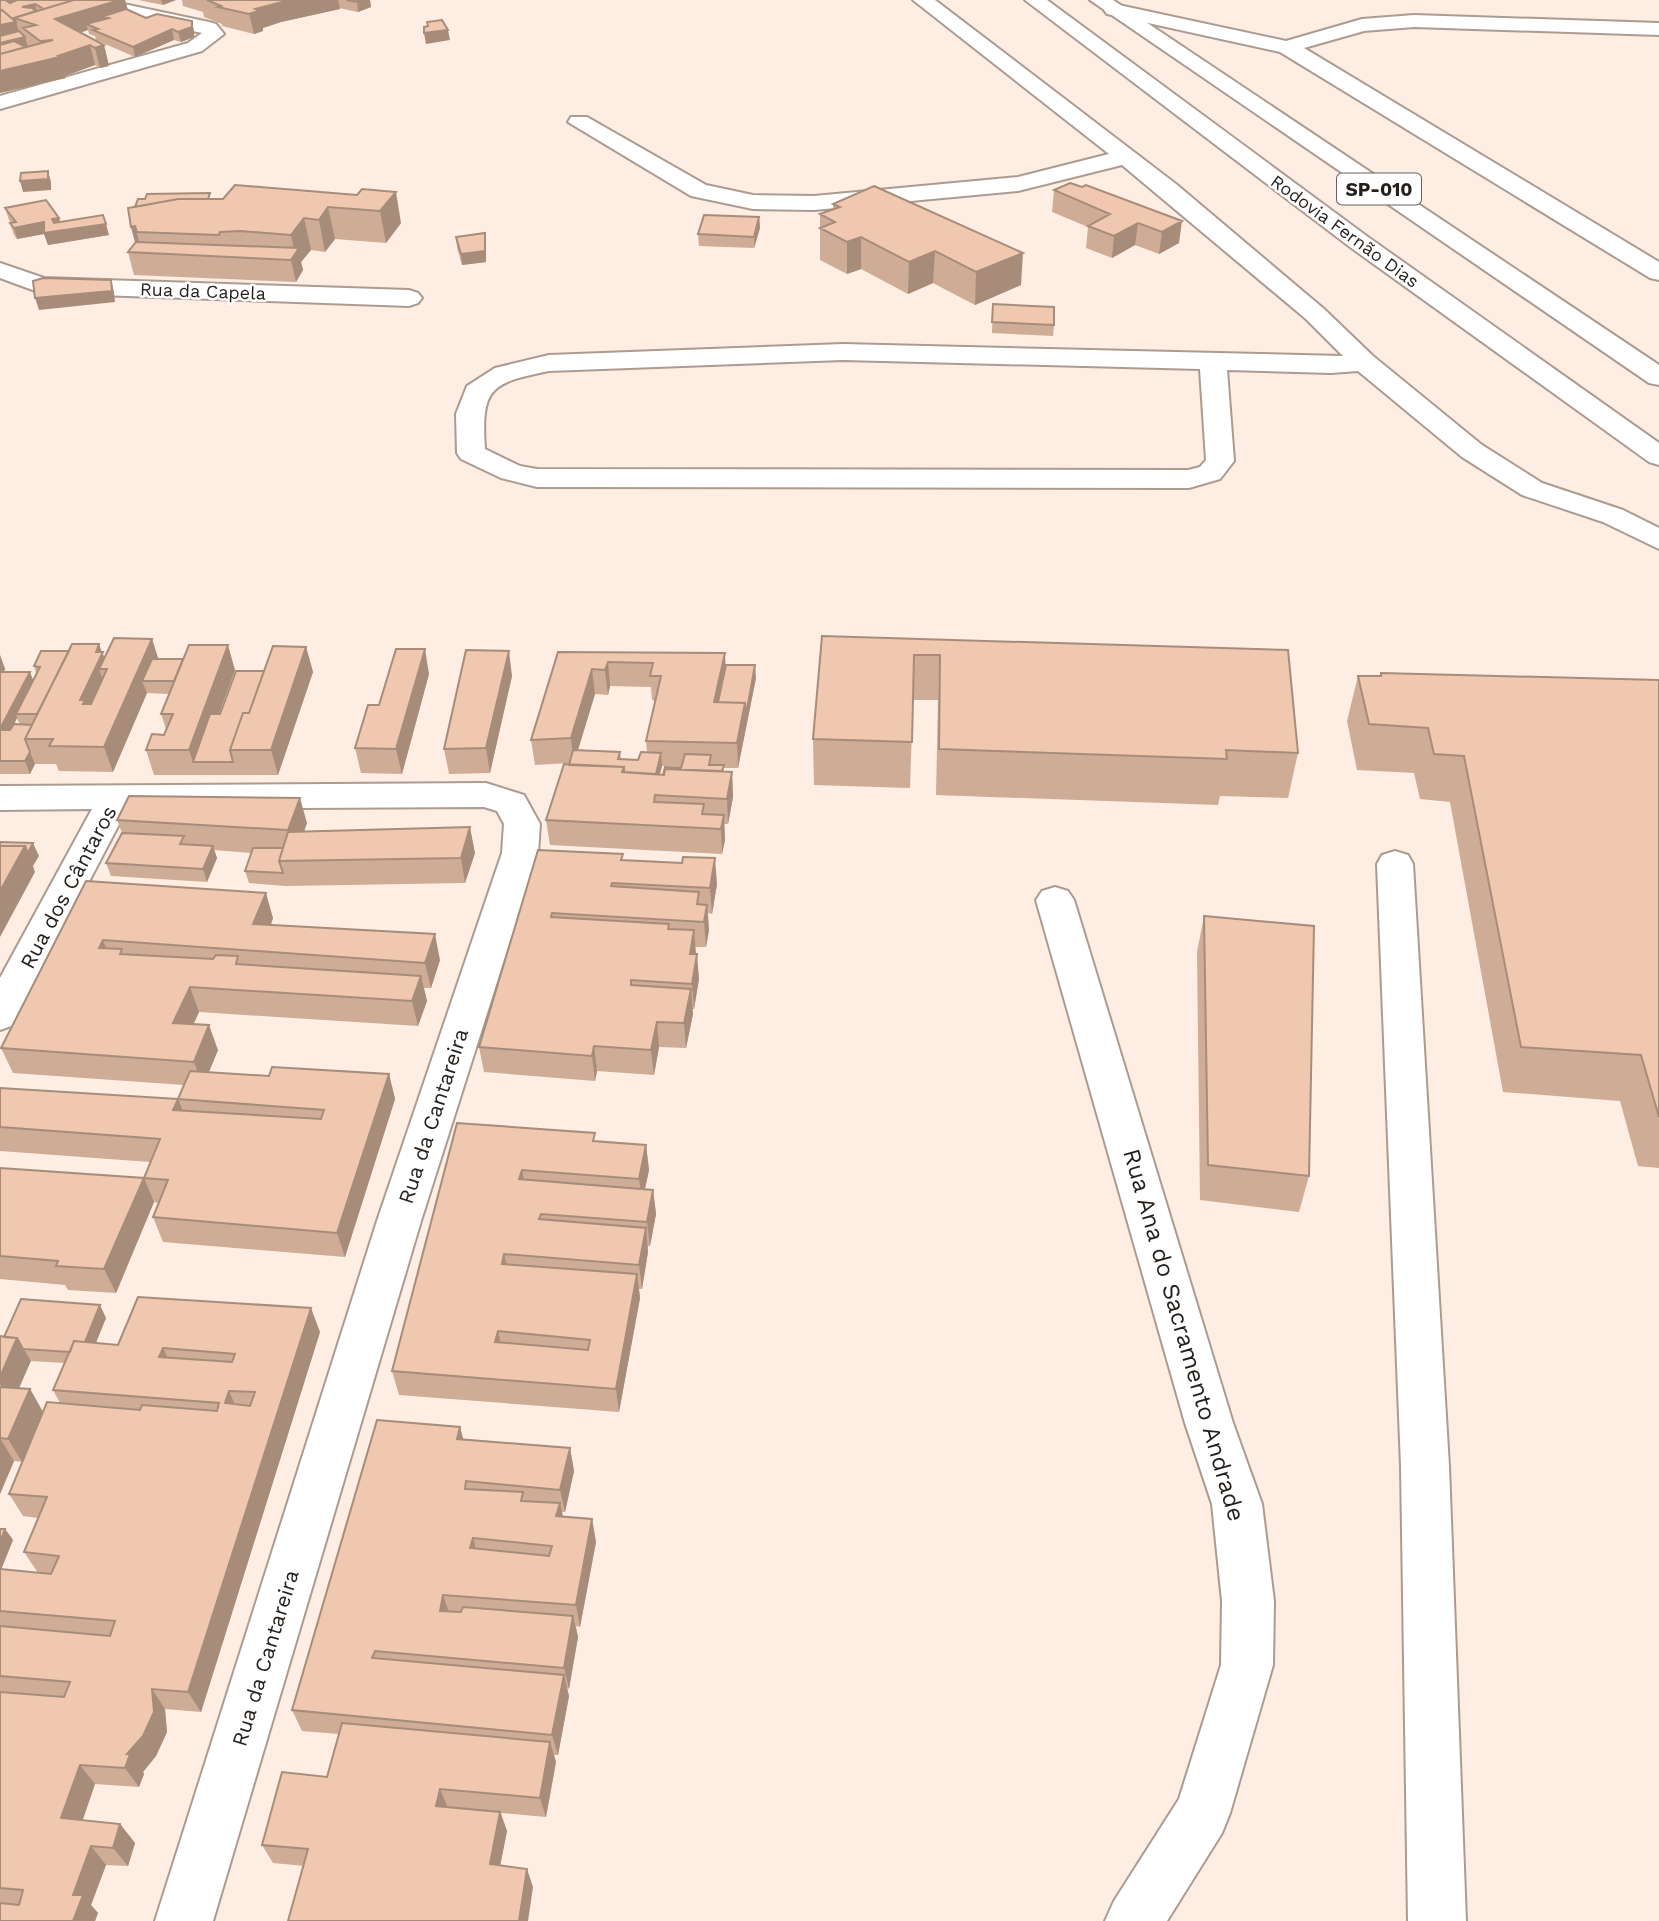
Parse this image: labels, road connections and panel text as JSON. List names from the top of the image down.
{
  "streets": {
    "main road": [
      "SP-010",
      "Rodovia Fernão Dias",
      "Rua da Capela",
      "Rua dos Cântaros",
      "Rua da Cantareira",
      "Rua Ana do Sacramento Andrade"
    ]
  },
  "crossings": [
    ["Rua dos Cântaros", "Rua da Cantareira"]
  ]
}
